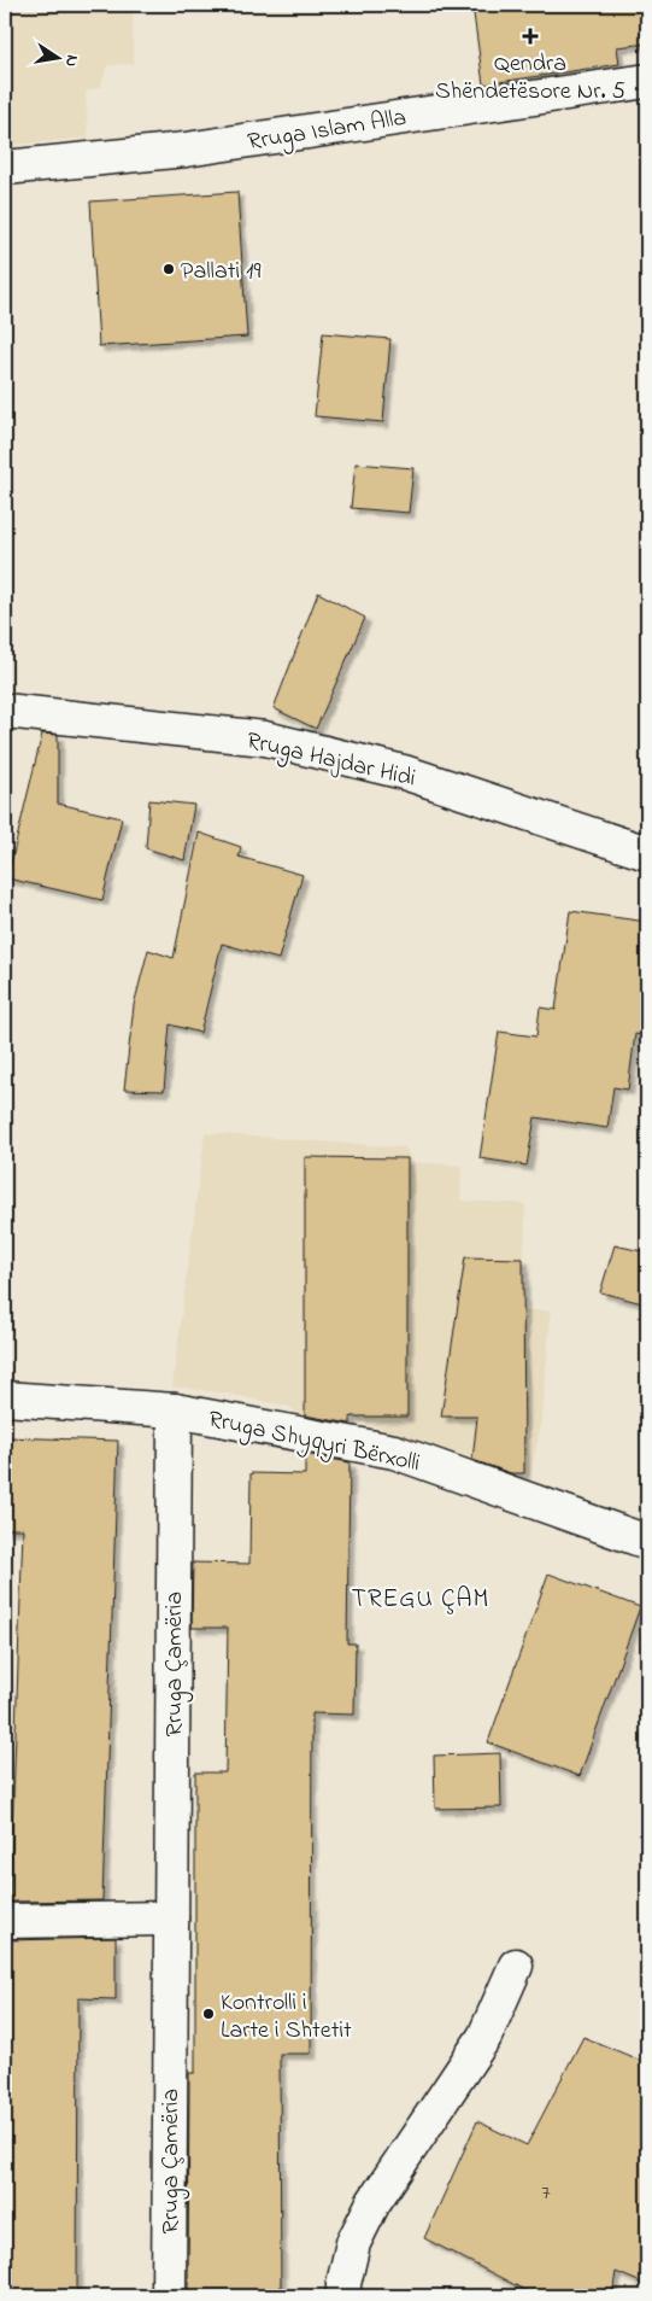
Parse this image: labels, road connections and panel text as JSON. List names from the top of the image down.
{
  "streets": {
    "street": [
      "Rruga Islam Alla",
      "Rruga Hajdar Hidi",
      "Rruga Shyqyri Bërxolli",
      "Rruga Çamëria"
    ]
  },
  "crossings": [
    ["Rruga Shyqyri Bërxolli", "Rruga Çamëria"]
  ],
  "districts": ["TREGU ÇAM"],
  "places": {
    "health": ["Qendra Shëndetësore Nr. 5"],
    "other": ["Pallati 19", "Kontrolli i Larte i Shtetit"]
  },
  "house_numbers": ["7"],
  "north": "right"
}
